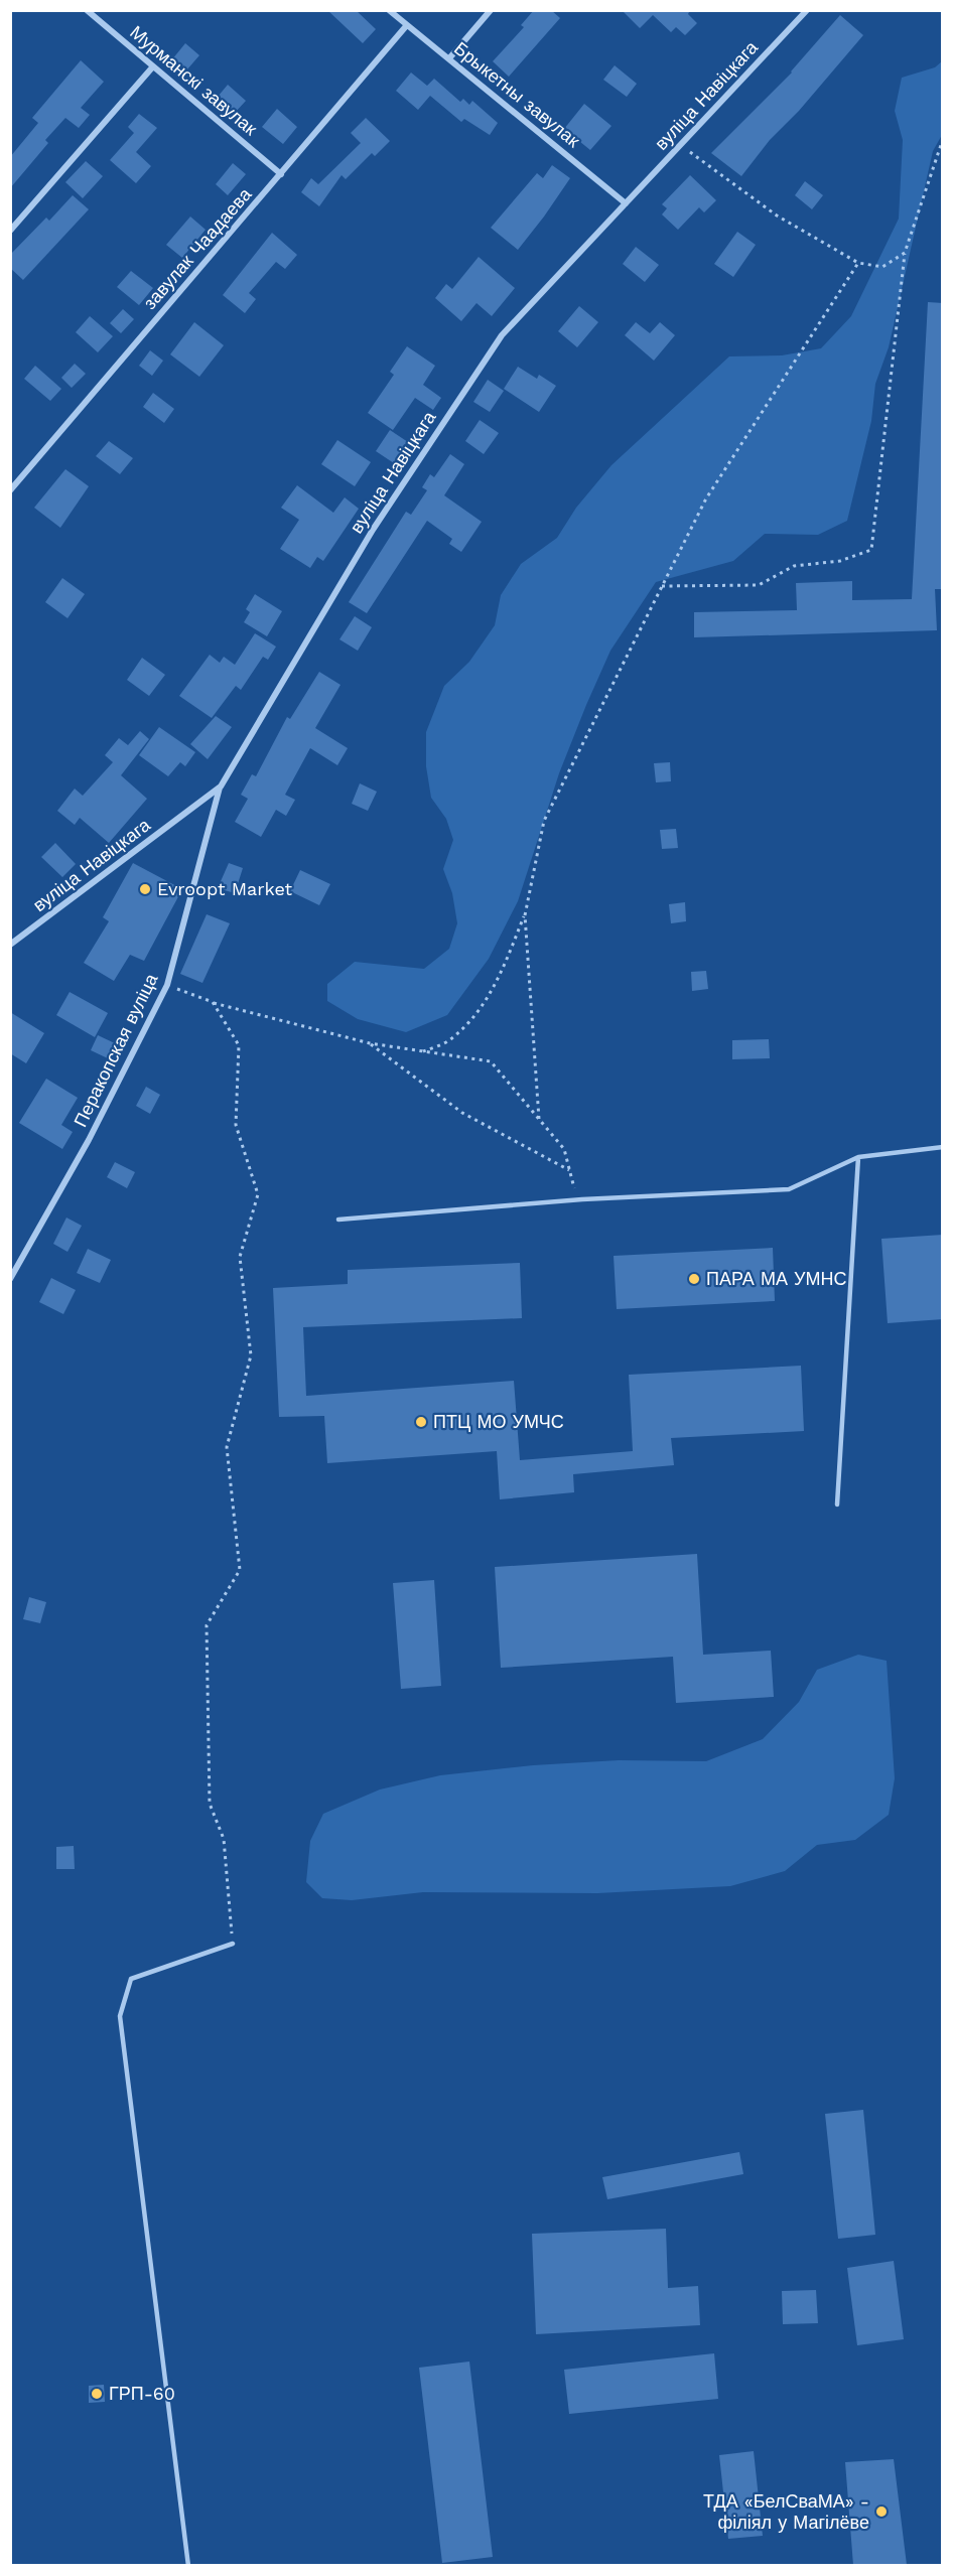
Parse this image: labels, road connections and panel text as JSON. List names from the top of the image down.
{
  "streets": {
    "street": [
      "Мурманскі завулак",
      "Брыкетны завулак",
      "вуліца Навіцкага",
      "завулак Чаадаева",
      "Перакопская вуліца"
    ]
  },
  "crossings": [
    ["Мурманскі завулак", "завулак Чаадаева"],
    ["Брыкетны завулак", "вуліца Навіцкага"],
    ["Брыкетны завулак", "завулак Чаадаева"],
    ["вуліца Навіцкага", "Перакопская вуліца"]
  ],
  "places": [
    "Evroopt Market",
    "ПАРА МА УМНС",
    "ПТЦ МО УМЧС",
    "ГРП-60",
    "ТДА «БелСваМА» - філіял у Магілёве"
  ]
}
